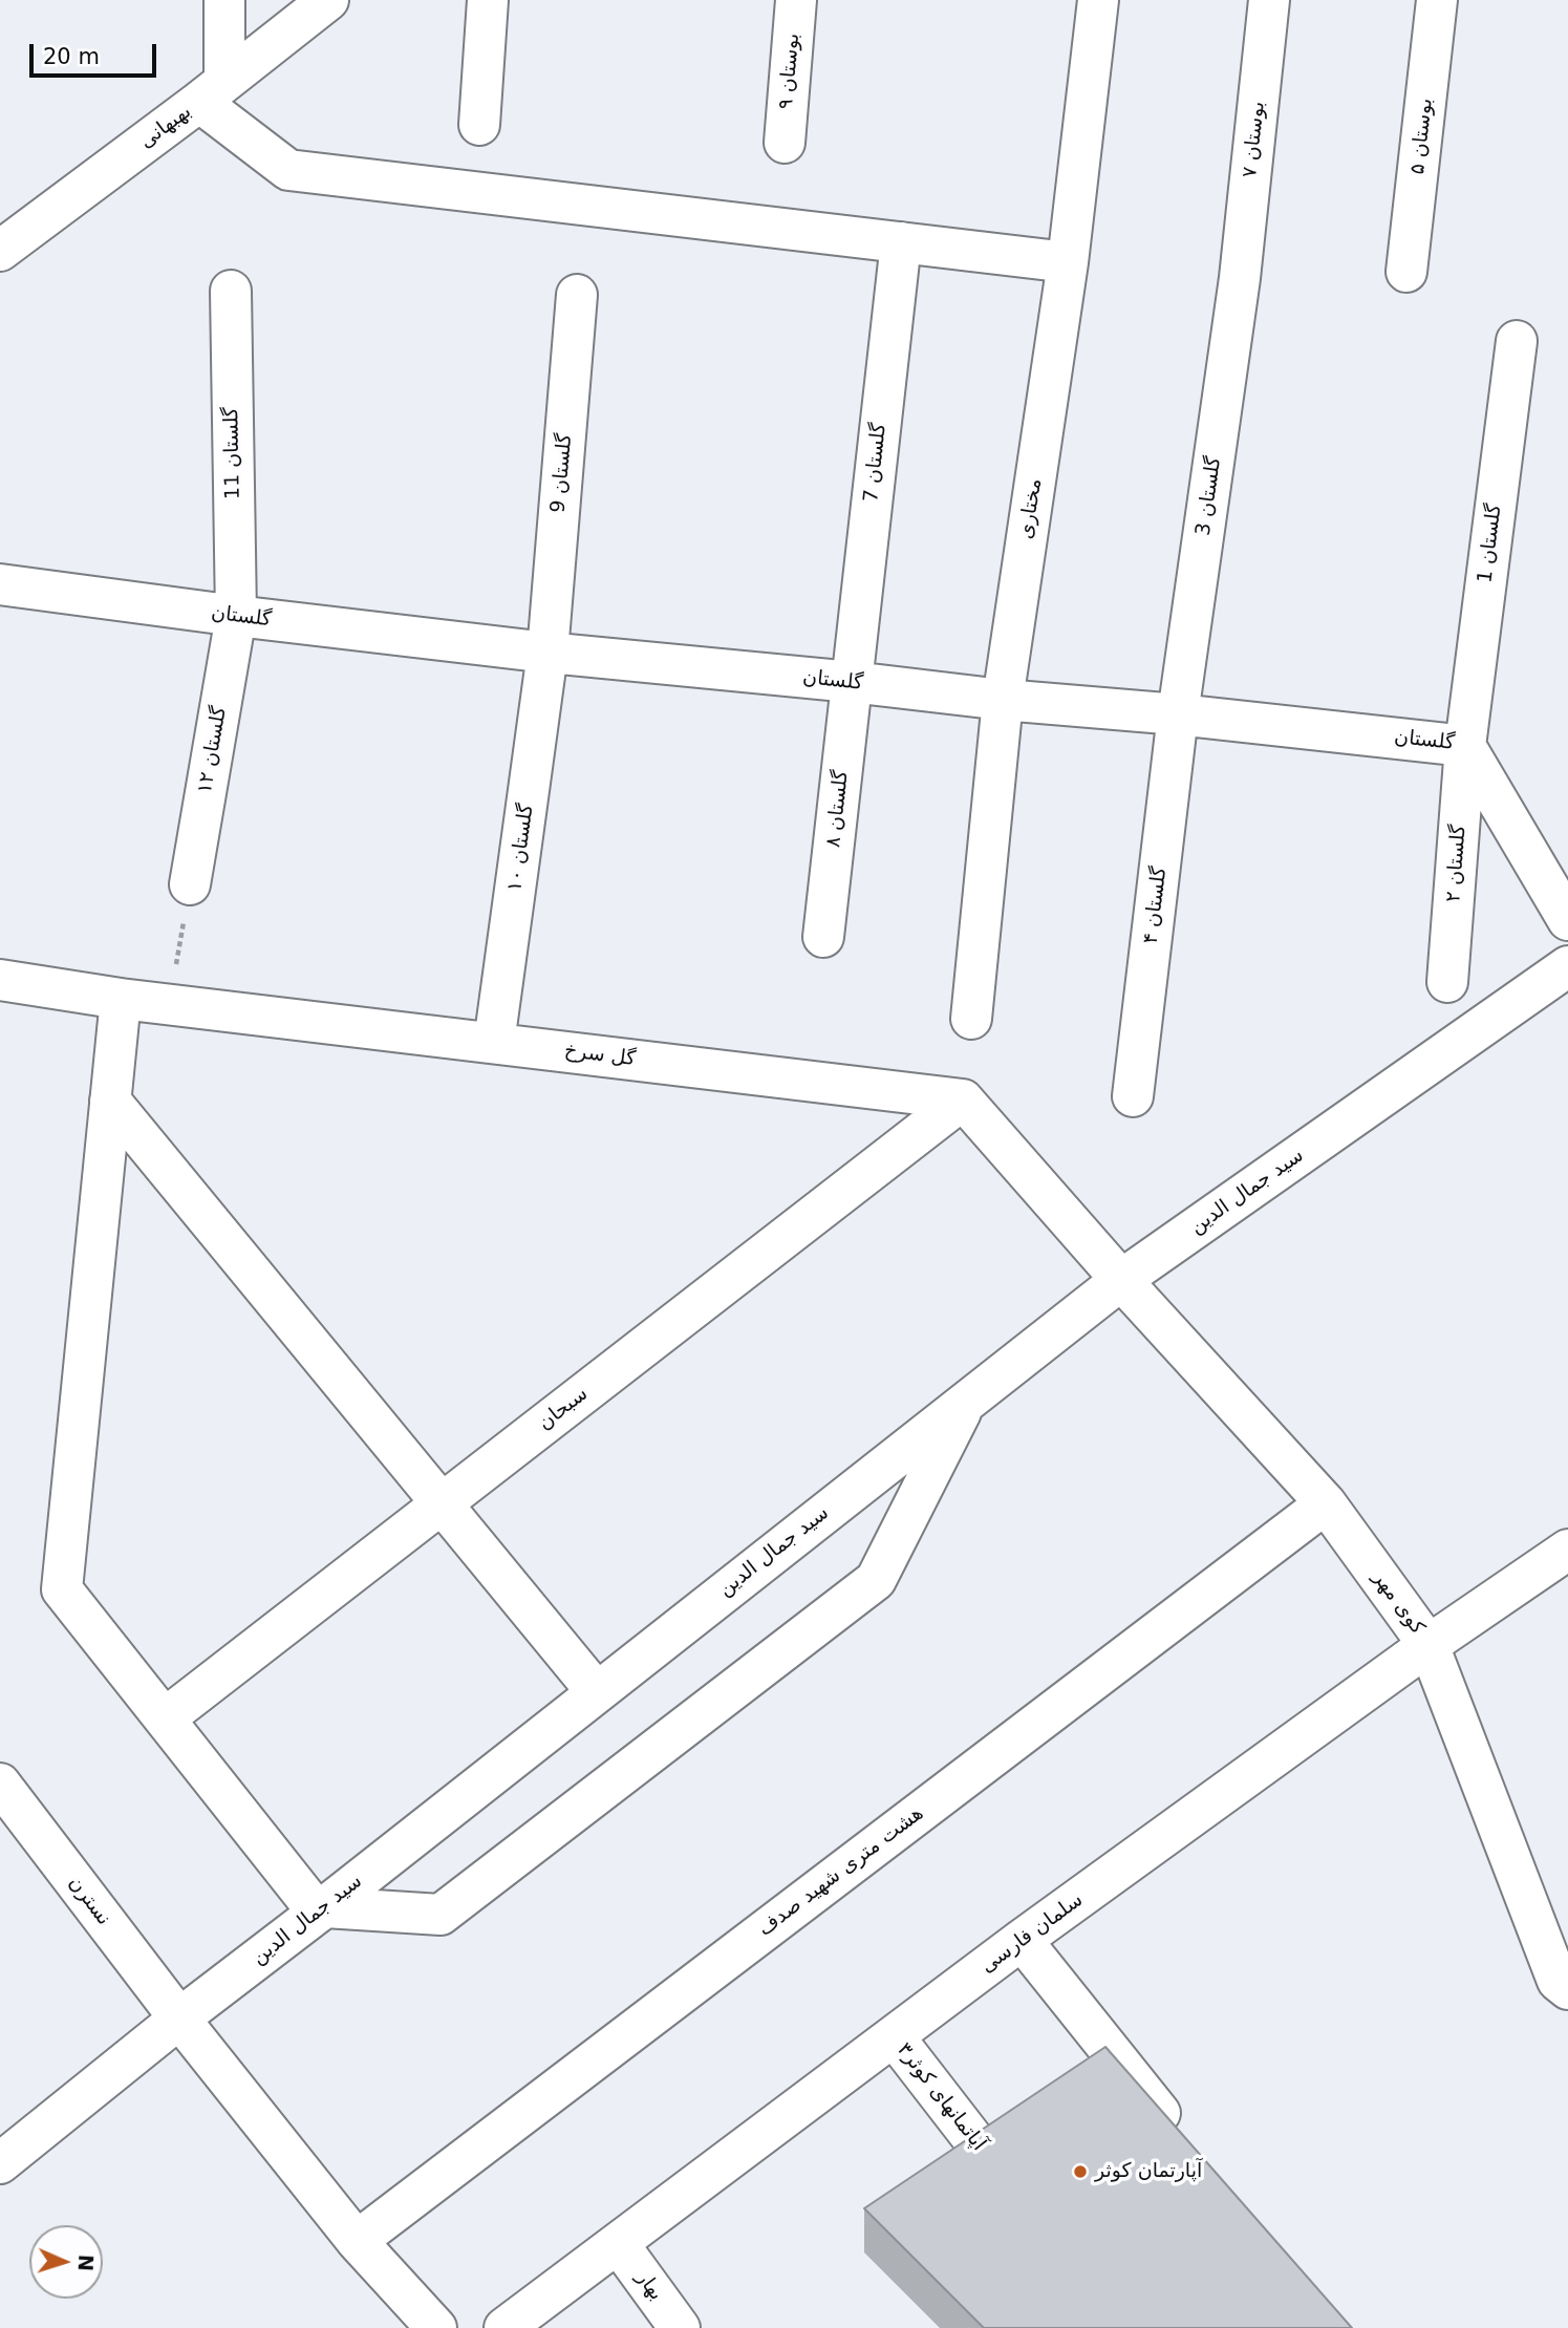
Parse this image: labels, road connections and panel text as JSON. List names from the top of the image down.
{
  "streets": {
    "street": [
      "بوستان ۹",
      "بهبهانی",
      "بوستان ۵",
      "بوستان ۷",
      "گلستان 11",
      "گلستان 7",
      "گلستان 9",
      "گلستان 3",
      "مختاری",
      "گلستان 1",
      "گلستان",
      "گلستان ۱۲",
      "گلستان ۸",
      "گلستان ۱۰",
      "گلستان ۲",
      "گلستان ۴",
      "گل سرخ",
      "سید جمال الدین",
      "سبحان",
      "کوی مهر",
      "هشت متری شهید صدف",
      "نسترن",
      "سلمان فارسی",
      "آپاتمانهای کوثر۳",
      "بهار"
    ]
  },
  "crossings": [
    ["بوستان ۷", "گلستان 3"],
    ["گلستان 11", "گلستان"],
    ["گلستان 11", "گلستان ۱۲"],
    ["گلستان 7", "گلستان"],
    ["گلستان 7", "گلستان ۸"],
    ["گلستان 9", "گلستان"],
    ["گلستان 9", "گلستان ۱۰"],
    ["گلستان 3", "گلستان"],
    ["گلستان 3", "گلستان ۴"],
    ["مختاری", "گلستان"],
    ["گلستان 1", "گلستان"],
    ["گلستان 1", "گلستان ۲"],
    ["گلستان", "گلستان ۱۲"],
    ["گلستان", "گلستان ۸"],
    ["گلستان", "گلستان ۱۰"],
    ["گلستان", "گلستان ۲"],
    ["گلستان", "گلستان ۴"],
    ["گلستان ۱۰", "گل سرخ"],
    ["گل سرخ", "سبحان"],
    ["سید جمال الدین", "کوی مهر"],
    ["سید جمال الدین", "نسترن"],
    ["کوی مهر", "هشت متری شهید صدف"],
    ["کوی مهر", "سلمان فارسی"],
    ["هشت متری شهید صدف", "نسترن"],
    ["سلمان فارسی", "آپاتمانهای کوثر۳"],
    ["سلمان فارسی", "بهار"]
  ],
  "places": ["آپارتمان کوثر"],
  "scale_bar": "20 m",
  "north": "right"
}
